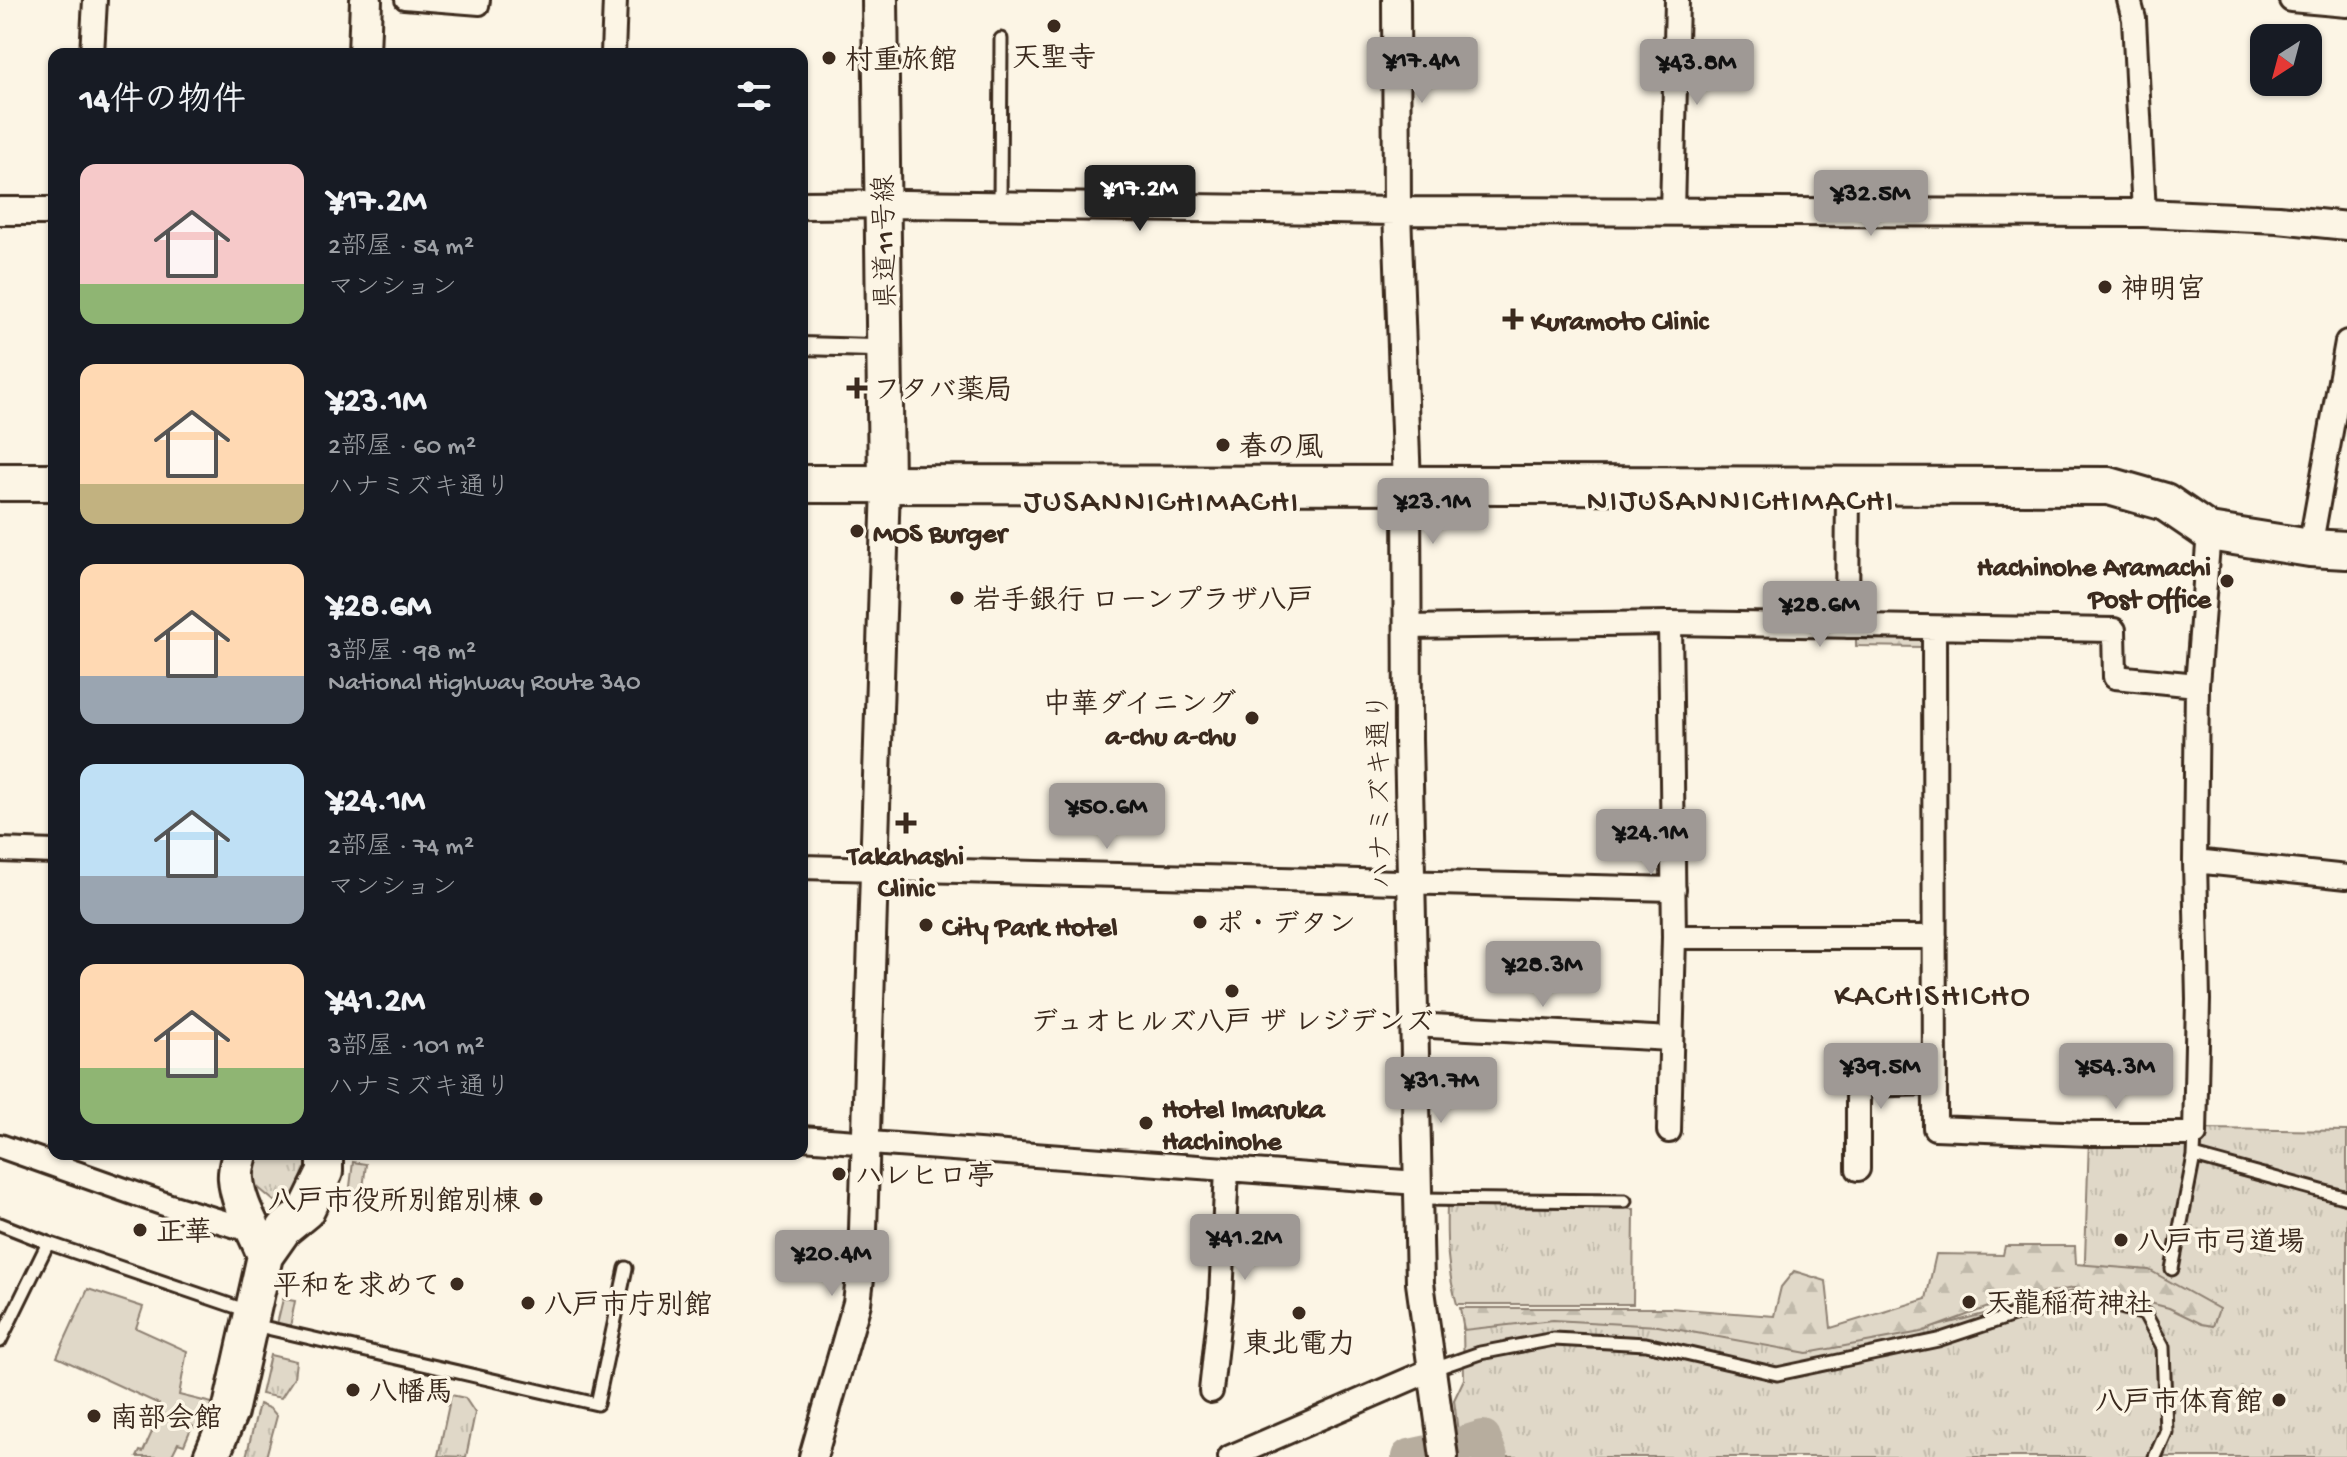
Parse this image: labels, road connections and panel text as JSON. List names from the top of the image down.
{
  "streets": {
    "main road": ["県道11号線"],
    "street": ["ハナミズキ通り"]
  },
  "districts": ["NIJUSANNICHIMACHI", "JUSANNICHIMACHI", "KACHISHICHO"],
  "places": {
    "other": [
      "天聖寺",
      "村重旅館",
      "神明宮",
      "春の風",
      "MOS Burger",
      "Hachinohe Aramachi Post Office",
      "岩手銀行 ローンプラザ八戸",
      "中華ダイニング a-chu a-chu",
      "ポ・デタン",
      "City Park Hotel",
      "デュオヒルズ八戸 ザ レジデンズ",
      "Hotel Imaruka Hachinohe",
      "ハレヒロ亭",
      "八戸市役所別館別棟",
      "正華",
      "八戸市弓道場",
      "平和を求めて",
      "天龍稲荷神社",
      "八戸市庁別館",
      "東北電力",
      "八幡馬",
      "八戸市体育館",
      "南部会館"
    ],
    "health": ["Kuramoto Clinic", "フタバ薬局", "Takahashi Clinic"]
  },
  "north": "bottom left",
  "page": {
    "price": [
      "¥17.4M",
      "¥43.8M",
      "¥17.2M",
      "¥32.5M",
      "¥23.1M",
      "¥28.6M",
      "¥50.6M",
      "¥24.1M",
      "¥28.3M",
      "¥39.5M",
      "¥54.3M",
      "¥31.7M",
      "¥41.2M",
      "¥20.4M"
    ],
    "heading": "14件の物件",
    "list": [
      {
        "name": "¥17.2M",
        "note": "2部屋 · 54 m² · マンション"
      },
      {
        "name": "¥23.1M",
        "note": "2部屋 · 60 m² · ハナミズキ通り"
      },
      {
        "name": "¥28.6M",
        "note": "3部屋 · 98 m² · National Highway Route 340"
      },
      {
        "name": "¥24.1M",
        "note": "2部屋 · 74 m² · マンション"
      },
      {
        "name": "¥41.2M",
        "note": "3部屋 · 101 m² · ハナミズキ通り"
      }
    ]
  }
}
